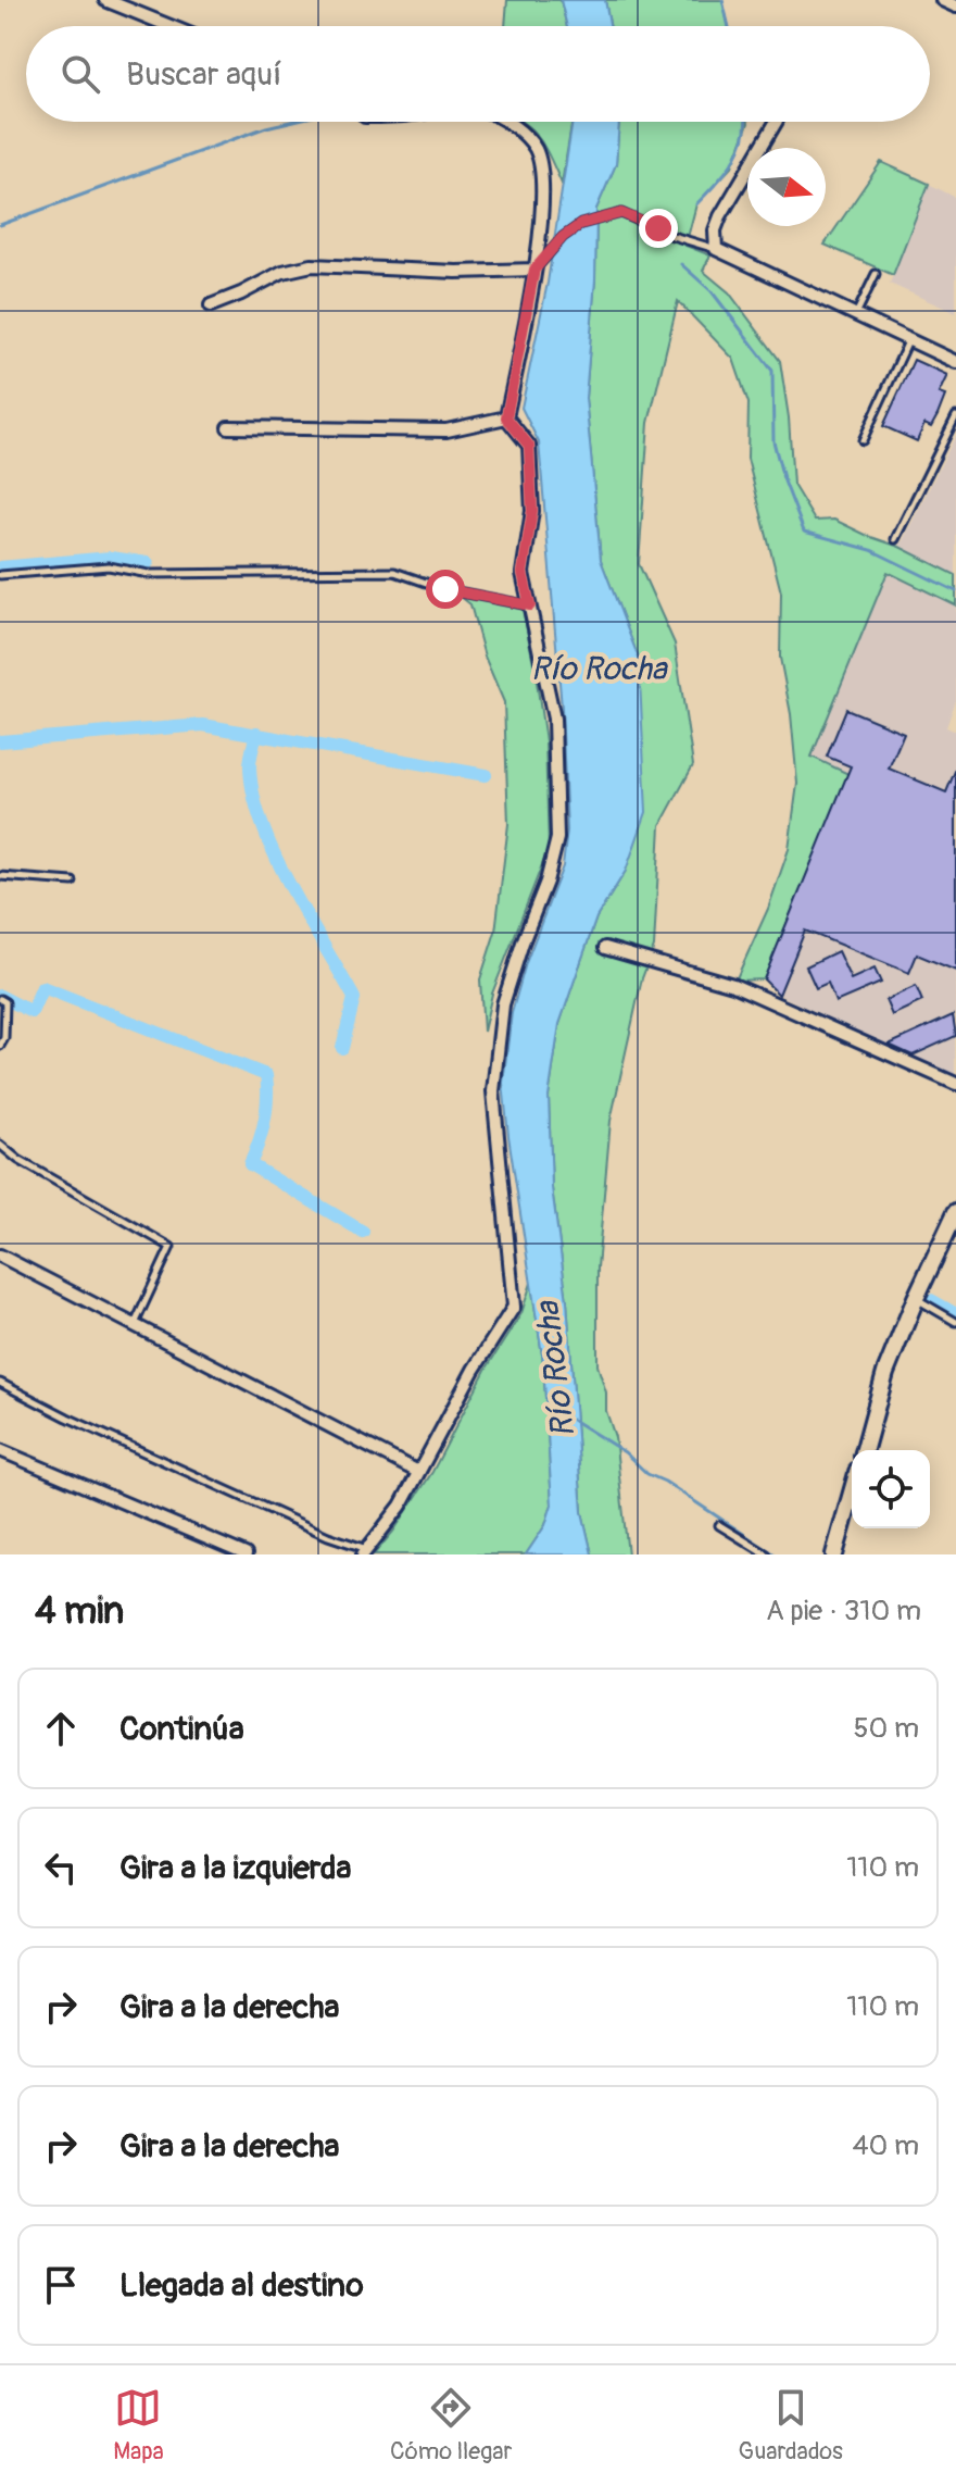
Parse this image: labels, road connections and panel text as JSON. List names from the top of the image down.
{
  "water": ["Río Rocha"],
  "north": "right",
  "page": {
    "search": "Buscar aquí",
    "heading": ["4 min", "A pie · 310 m"],
    "list": [
      ["Continúa", "50 m"],
      ["Gira a la izquierda", "110 m"],
      ["Gira a la derecha", "110 m"],
      ["Gira a la derecha", "40 m"],
      "Llegada al destino"
    ],
    "nav": ["Mapa", "Cómo llegar", "Guardados"]
  }
}
